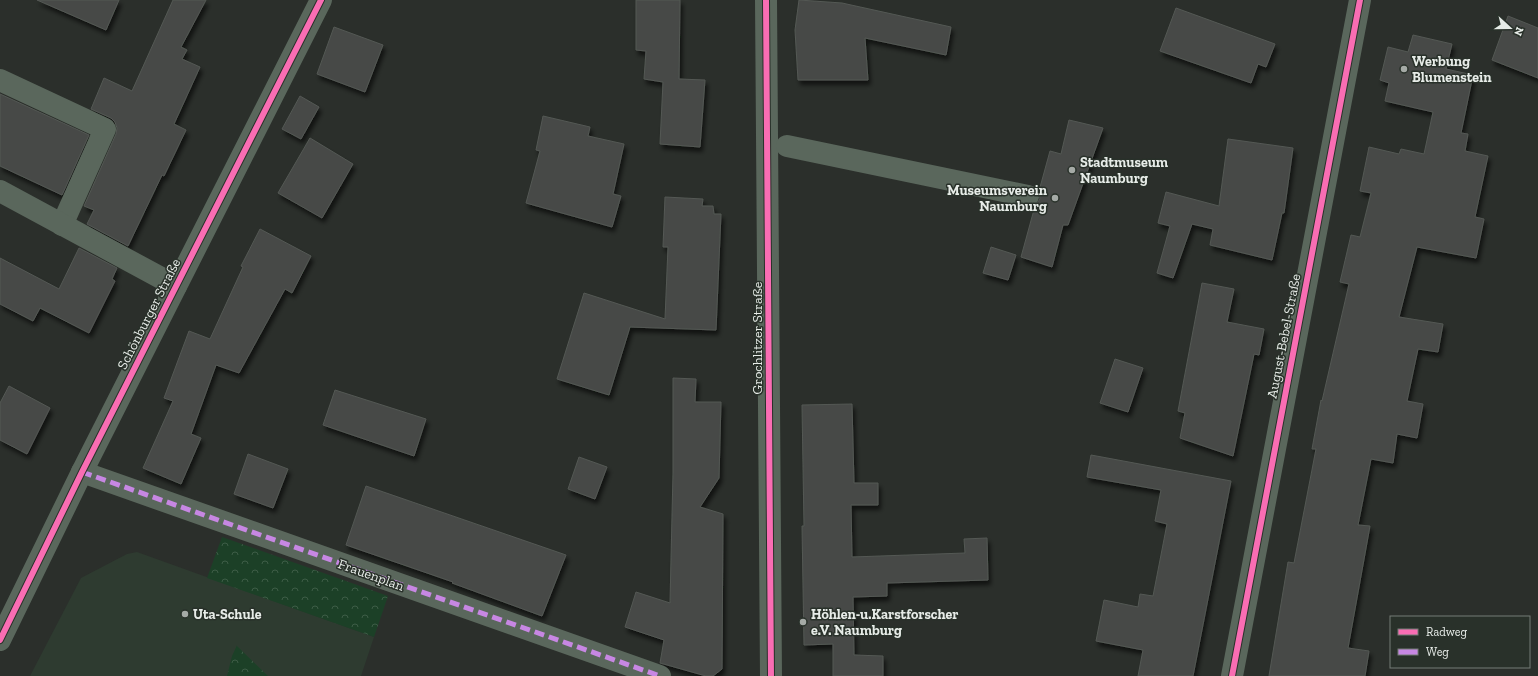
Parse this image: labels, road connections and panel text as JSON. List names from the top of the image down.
{
  "streets": {
    "street": [
      "Schönburger Straße",
      "August-Bebel-Straße",
      "Grochlitzer Straße",
      "Frauenplan"
    ]
  },
  "crossings": [
    ["Schönburger Straße", "Frauenplan"]
  ],
  "places": [
    "Werbung Blumenstein",
    "Stadtmuseum Naumburg",
    "Museumsverein Naumburg",
    "Uta-Schule",
    "Höhlen-u.Karstforscher e.V. Naumburg"
  ],
  "legend": ["Radweg", "Weg"],
  "north": "right"
}
